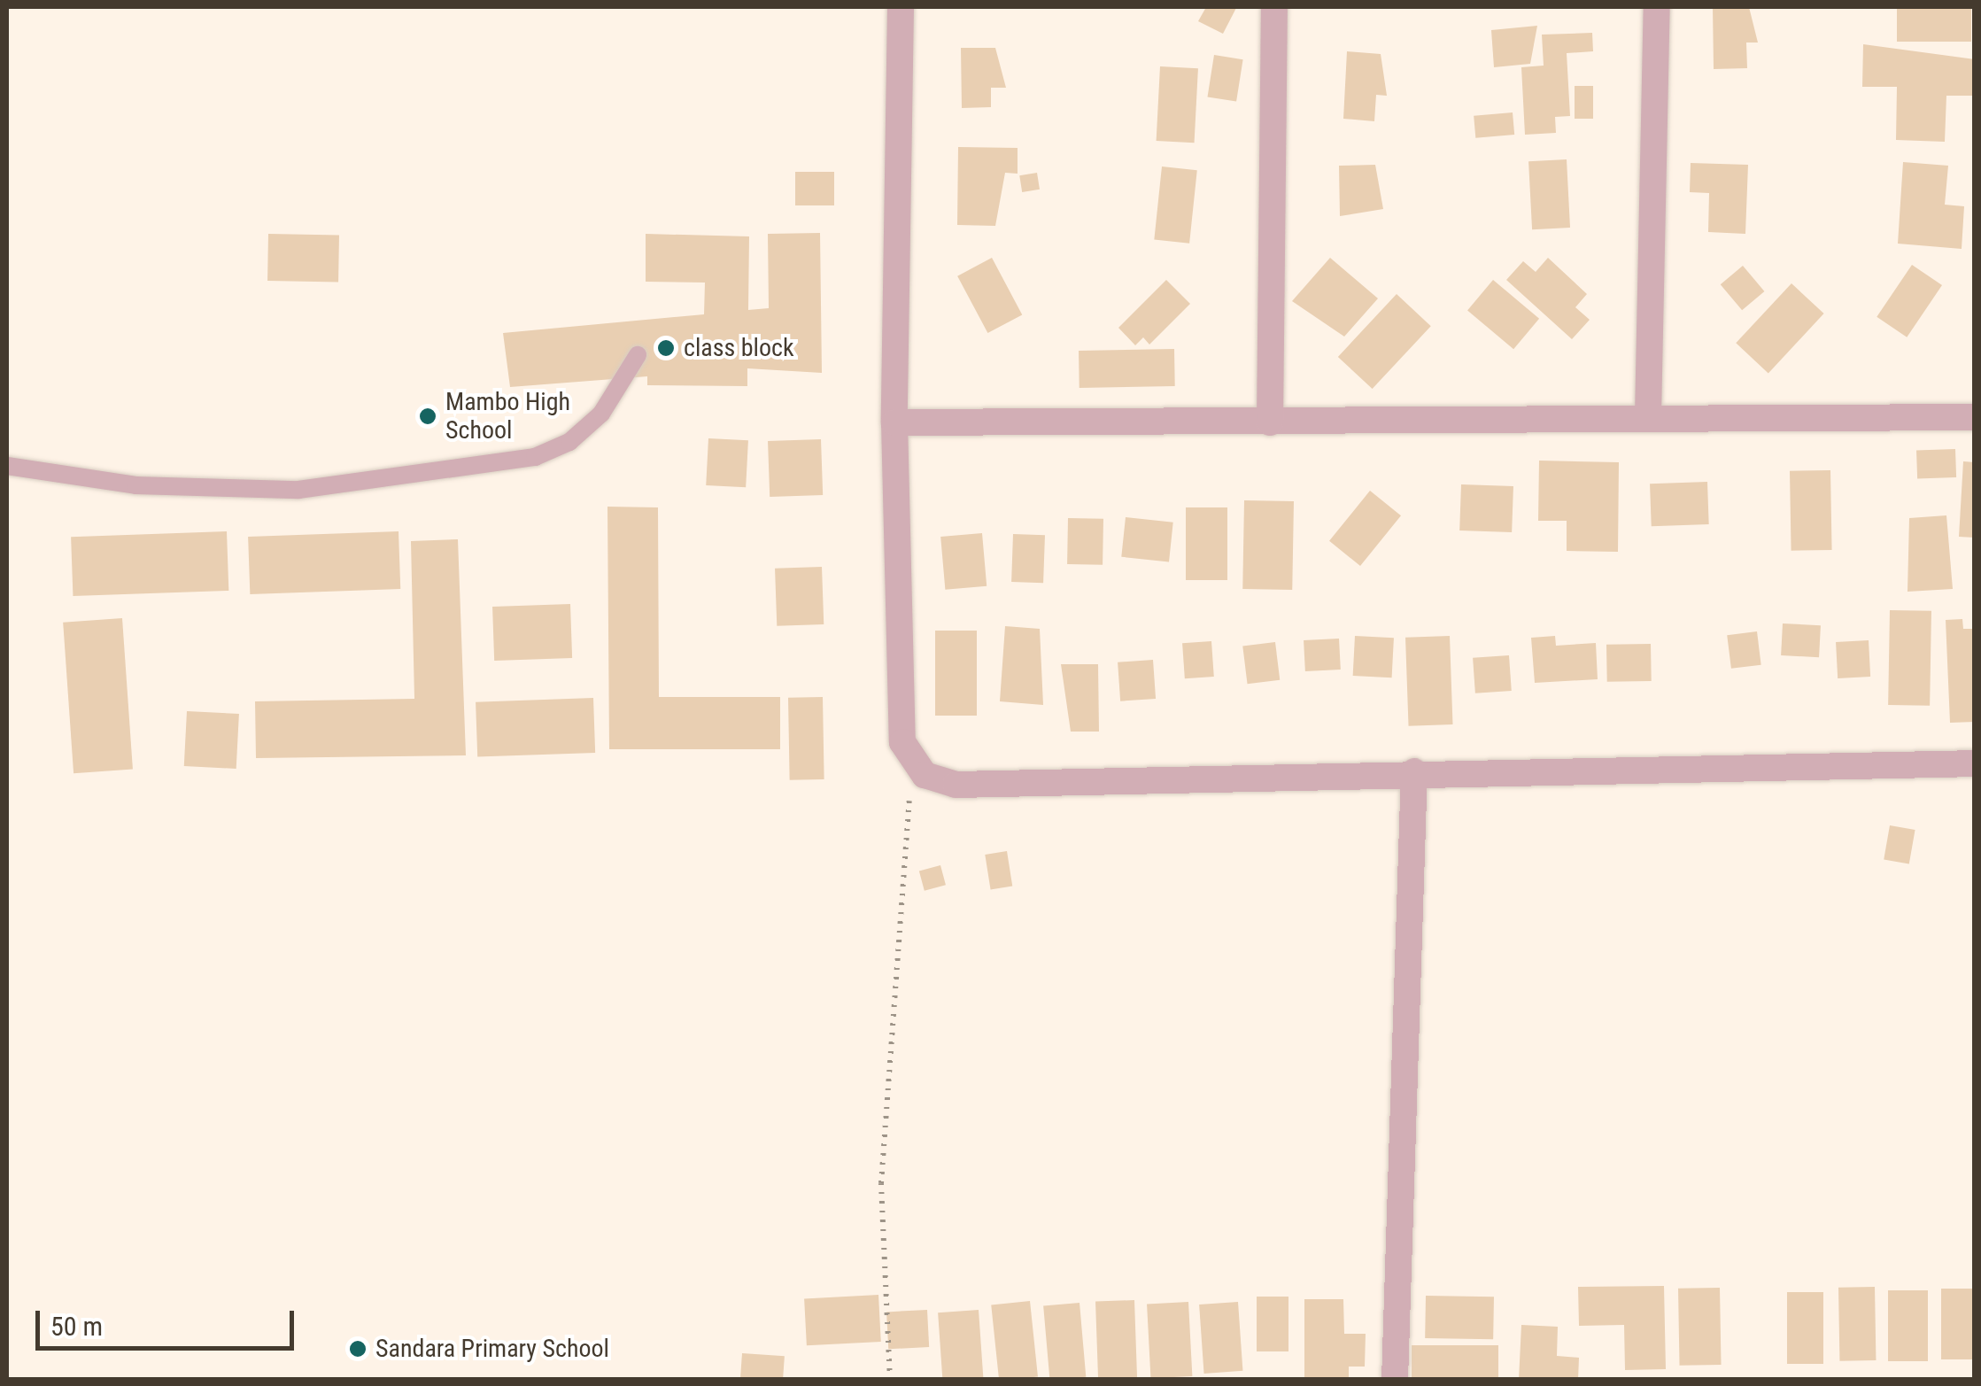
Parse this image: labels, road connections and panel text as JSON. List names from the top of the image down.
{
  "places": ["class block", "Mambo High School", "Sandara Primary School"],
  "scale_bar": "50 m"
}
